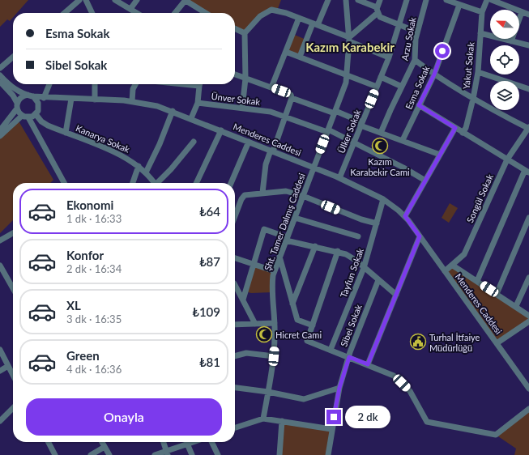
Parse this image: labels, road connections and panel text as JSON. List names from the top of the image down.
{
  "streets": {
    "street": [
      "Arzu Sokak",
      "Yakut Sokak",
      "Esma Sokak",
      "Ünver Sokak",
      "Ülker Sokak",
      "Kanarya Sokak",
      "Menderes Caddesi",
      "Songül Sokak",
      "Şht. Tamer Dalmış Caddesi",
      "Tayfun Sokak",
      "Sibel Sokak"
    ]
  },
  "crossings": [
    ["Ünver Sokak", "Ülker Sokak"],
    ["Ünver Sokak", "Şht. Tamer Dalmış Caddesi"],
    ["Ülker Sokak", "Menderes Caddesi"],
    ["Kanarya Sokak", "Menderes Caddesi"],
    ["Menderes Caddesi", "Songül Sokak"],
    ["Menderes Caddesi", "Şht. Tamer Dalmış Caddesi"],
    ["Menderes Caddesi", "Tayfun Sokak"]
  ],
  "districts": ["Kazım Karabekir"],
  "places": {
    "mosque": ["Kazım Karabekir Cami", "Hicret Cami"],
    "public building": ["Turhal İtfaiye Müdürlüğü"]
  },
  "north": "left",
  "page": {
    "banner": ["Esma Sokak", "Sibel Sokak"],
    "list": [
      {
        "name": "Ekonomi",
        "note": "1 dk · 16:33",
        "value": "₺64"
      },
      {
        "name": "Konfor",
        "note": "2 dk · 16:34",
        "value": "₺87"
      },
      {
        "name": "XL",
        "note": "3 dk · 16:35",
        "value": "₺109"
      },
      {
        "name": "Green",
        "note": "4 dk · 16:36",
        "value": "₺81"
      }
    ],
    "buttons": "Onayla",
    "bubble": "2 dk"
  }
}
